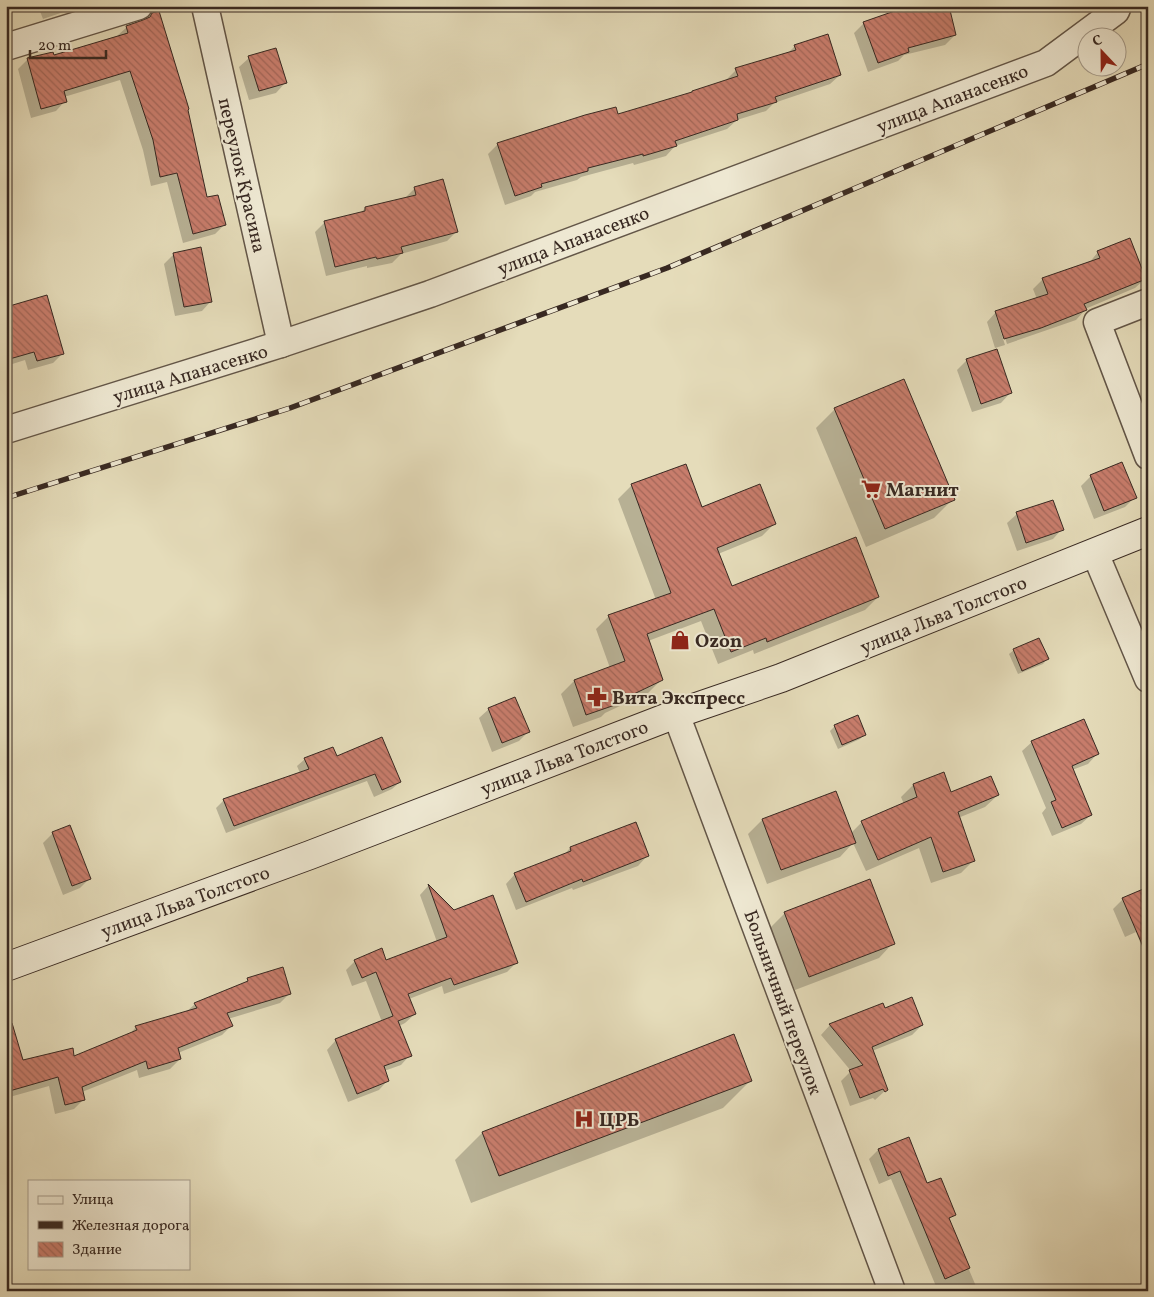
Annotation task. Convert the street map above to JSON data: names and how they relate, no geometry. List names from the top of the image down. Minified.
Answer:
{"streets":{"main road":["улица Льва Толстого"],"street":["улица Апанасенко","переулок Красина","Больничный переулок"]},"crossings":[["улица Апанасенко","переулок Красина"],["улица Льва Толстого","Больничный переулок"]],"places":{"supermarket":["Магнит"],"shop":["Ozon"],"pharmacy":["Вита Экспресс"],"hospital":["ЦРБ"]},"legend":["Улица","Железная дорога","Здание"],"scale_bar":"20 m","north":"top"}
